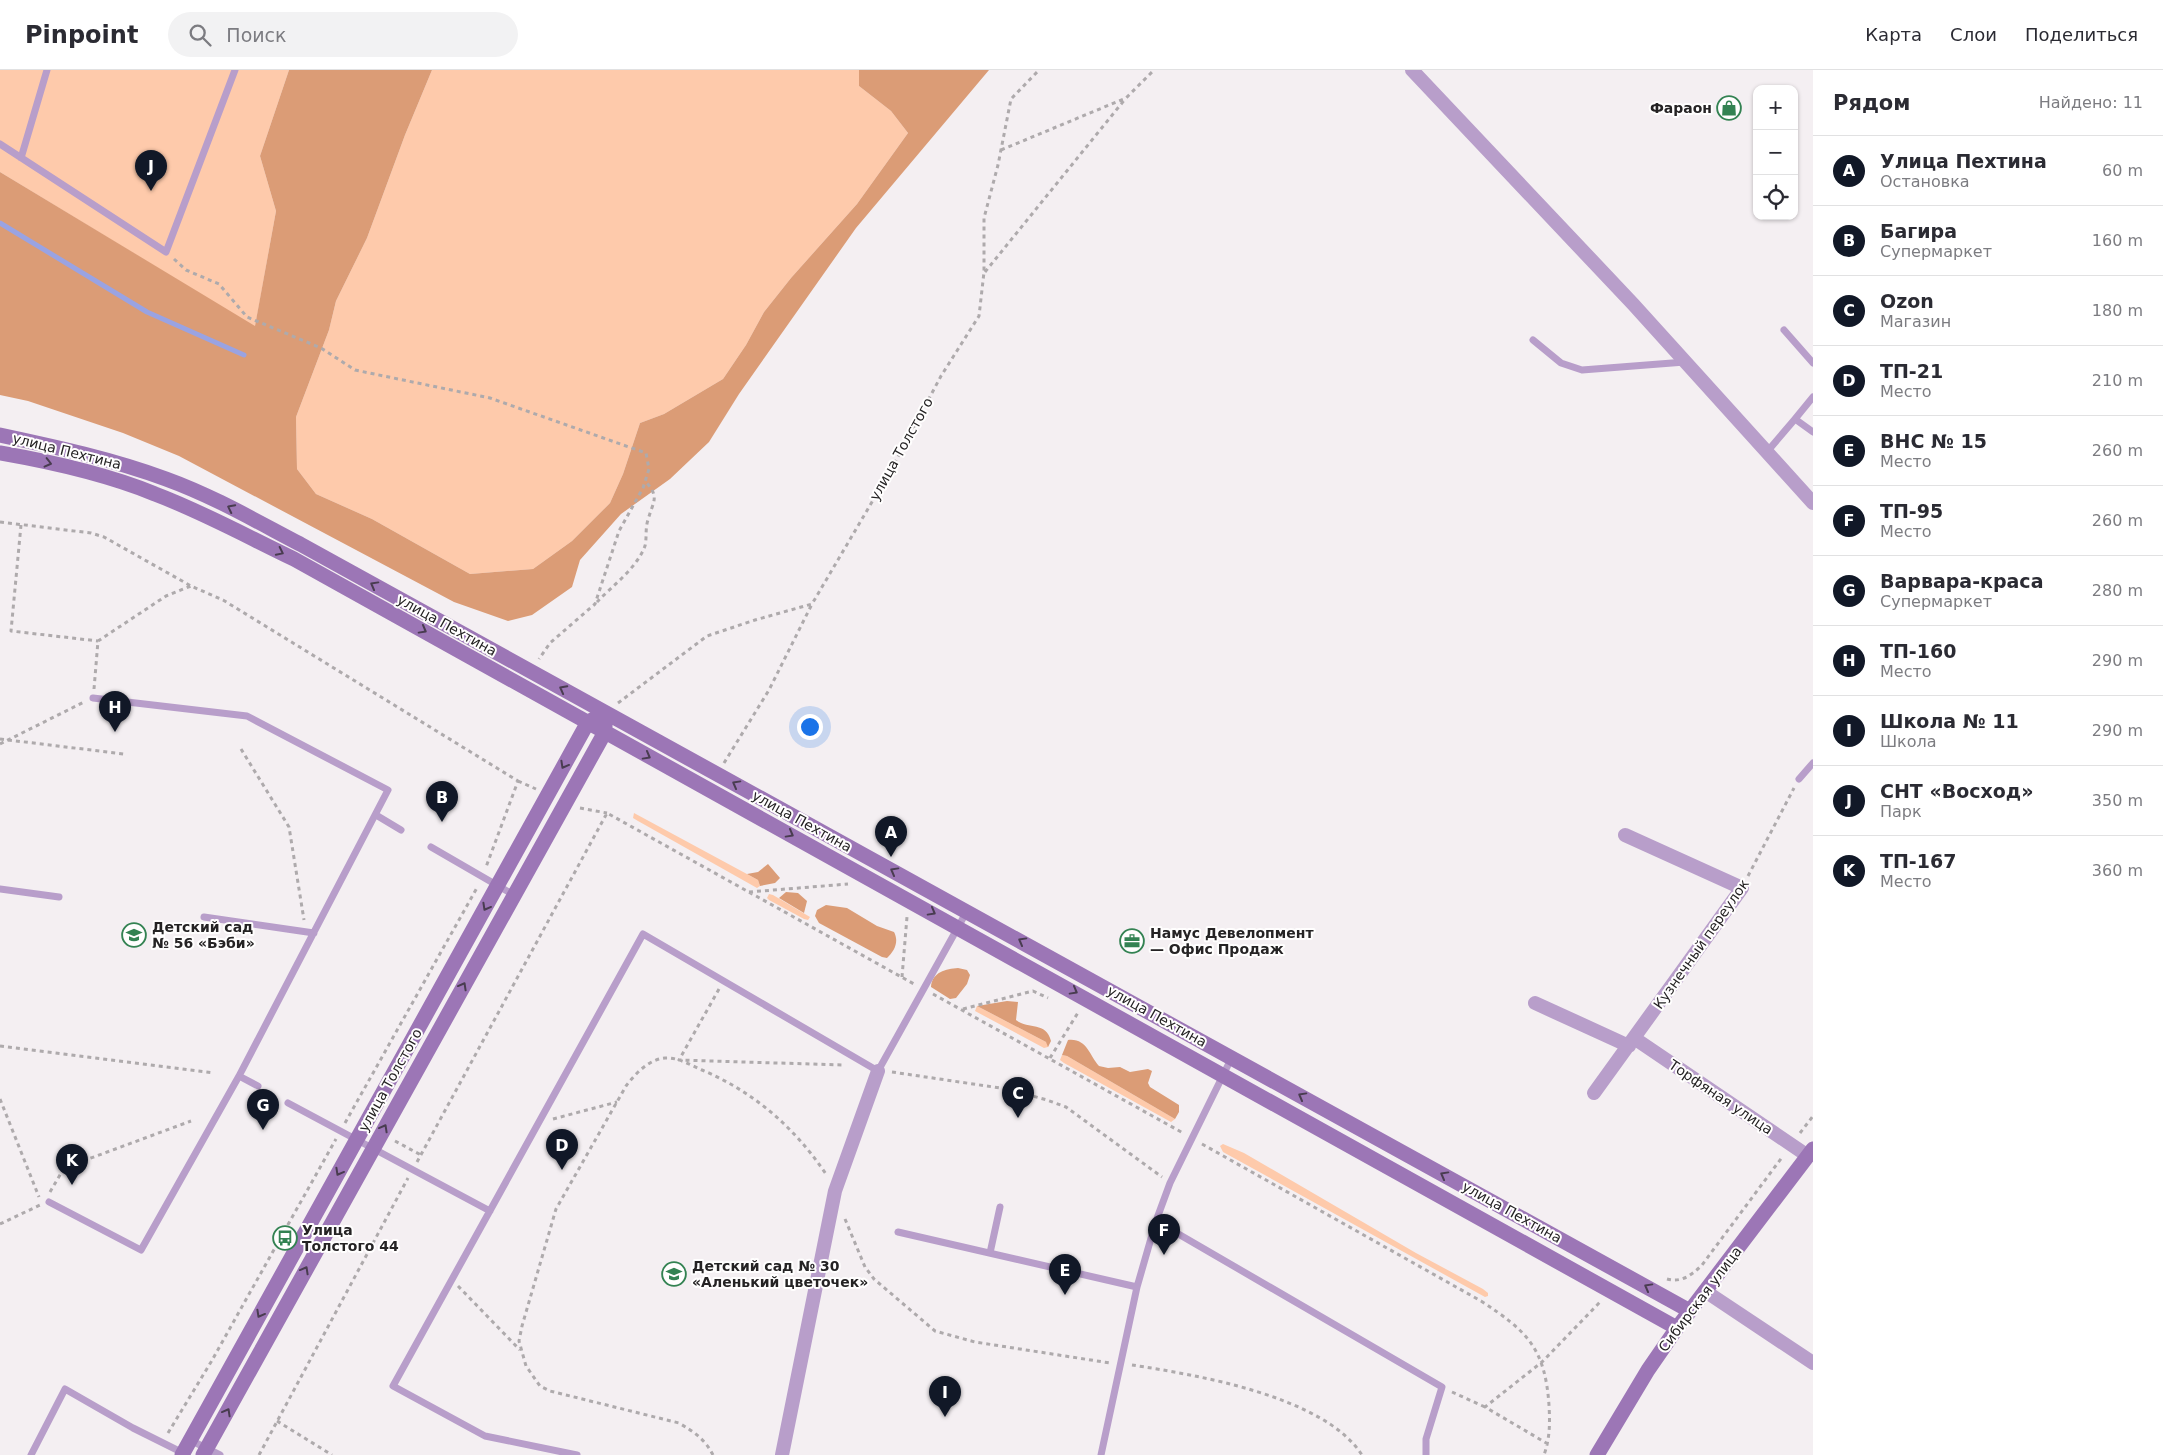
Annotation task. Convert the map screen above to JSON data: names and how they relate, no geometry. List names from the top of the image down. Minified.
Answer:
{"streets":{"street":["улица Толстого","улица Пехтина","Кузнечный переулок","Торфяная улица","Сибирская улица"]},"crossings":[["улица Толстого","улица Пехтина"],["улица Пехтина","Сибирская улица"],["Кузнечный переулок","Торфяная улица"],["Торфяная улица","Сибирская улица"]],"places":{"shop":["Фараон"],"school or university":["Детский сад № 56 «Бэби»","Детский сад № 30 «Аленький цветочек»"],"office":["Намус Девелопмент — Офис Продаж"],"bus stop":["Улица Толстого 44"]},"page":{"header":"Pinpoint","search":"Поиск","nav":["Карта","Слои","Поделиться"],"heading":["Рядом","Найдено: 11"],"map_buttons":["+","−"],"list":[{"mark":"A","name":"Улица Пехтина","note":"Остановка","value":"60 m"},{"mark":"B","name":"Багира","note":"Супермаркет","value":"160 m"},{"mark":"C","name":"Ozon","note":"Магазин","value":"180 m"},{"mark":"D","name":"ТП-21","note":"Место","value":"210 m"},{"mark":"E","name":"ВНС № 15","note":"Место","value":"260 m"},{"mark":"F","name":"ТП-95","note":"Место","value":"260 m"},{"mark":"G","name":"Варвара-краса","note":"Супермаркет","value":"280 m"},{"mark":"H","name":"ТП-160","note":"Место","value":"290 m"},{"mark":"I","name":"Школа № 11","note":"Школа","value":"290 m"},{"mark":"J","name":"СНТ «Восход»","note":"Парк","value":"350 m"},{"mark":"K","name":"ТП-167","note":"Место","value":"360 m"}],"pins":["J","H","B","A","C","G","D","K","F","E","I"]}}
